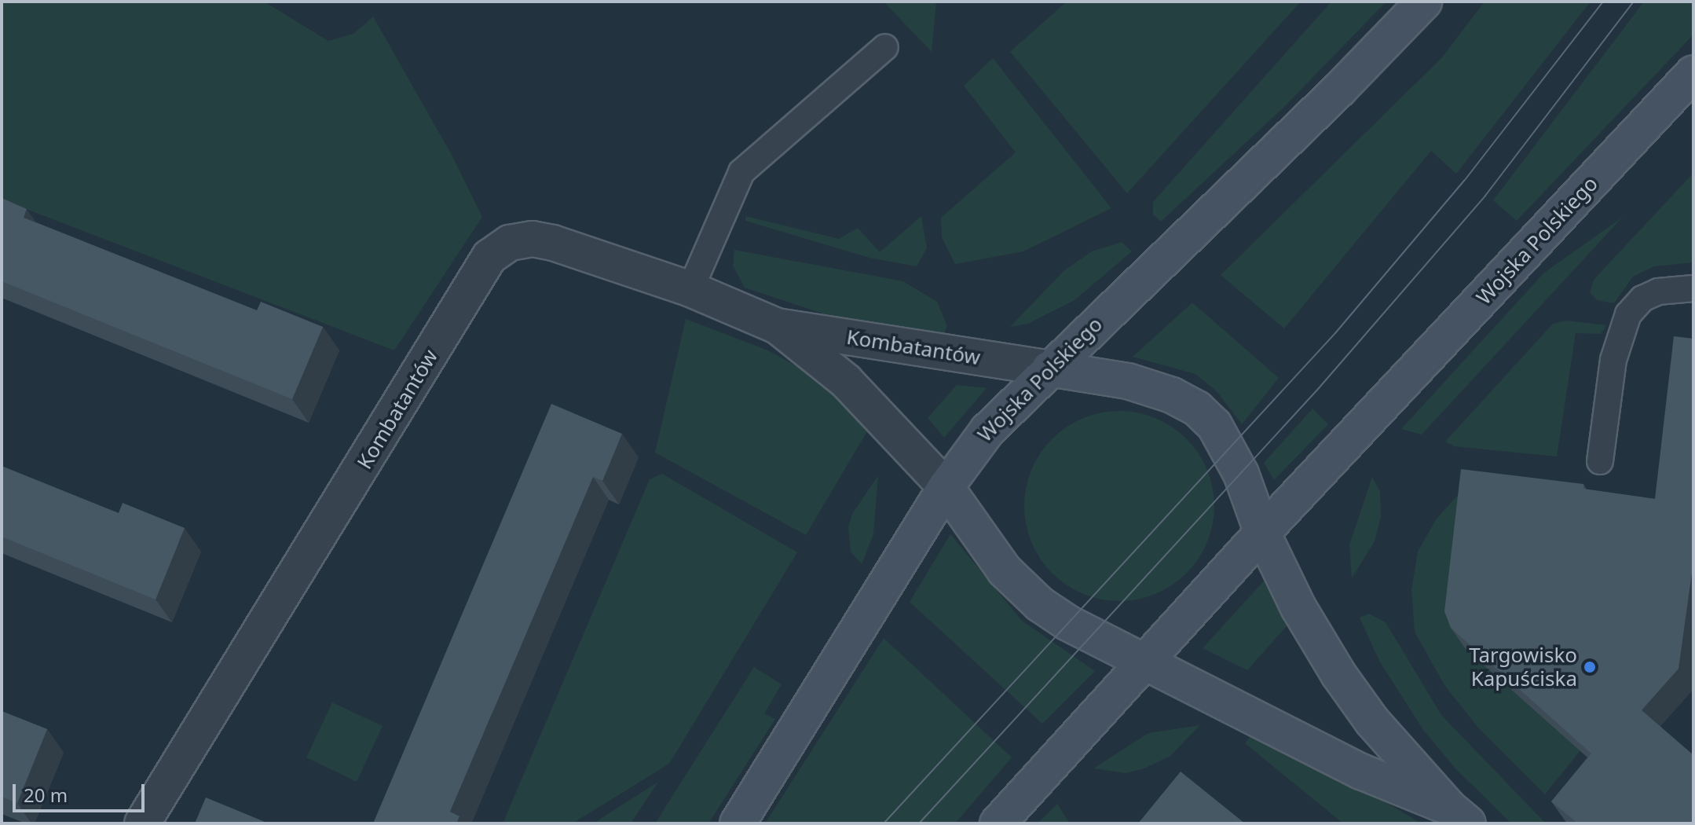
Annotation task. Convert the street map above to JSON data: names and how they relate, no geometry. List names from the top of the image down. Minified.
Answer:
{"streets":{"street":["Wojska Polskiego","Kombatantów"]},"crossings":[["Wojska Polskiego","Kombatantów"]],"places":["Targowisko Kapuściska"],"scale_bar":"20 m"}
